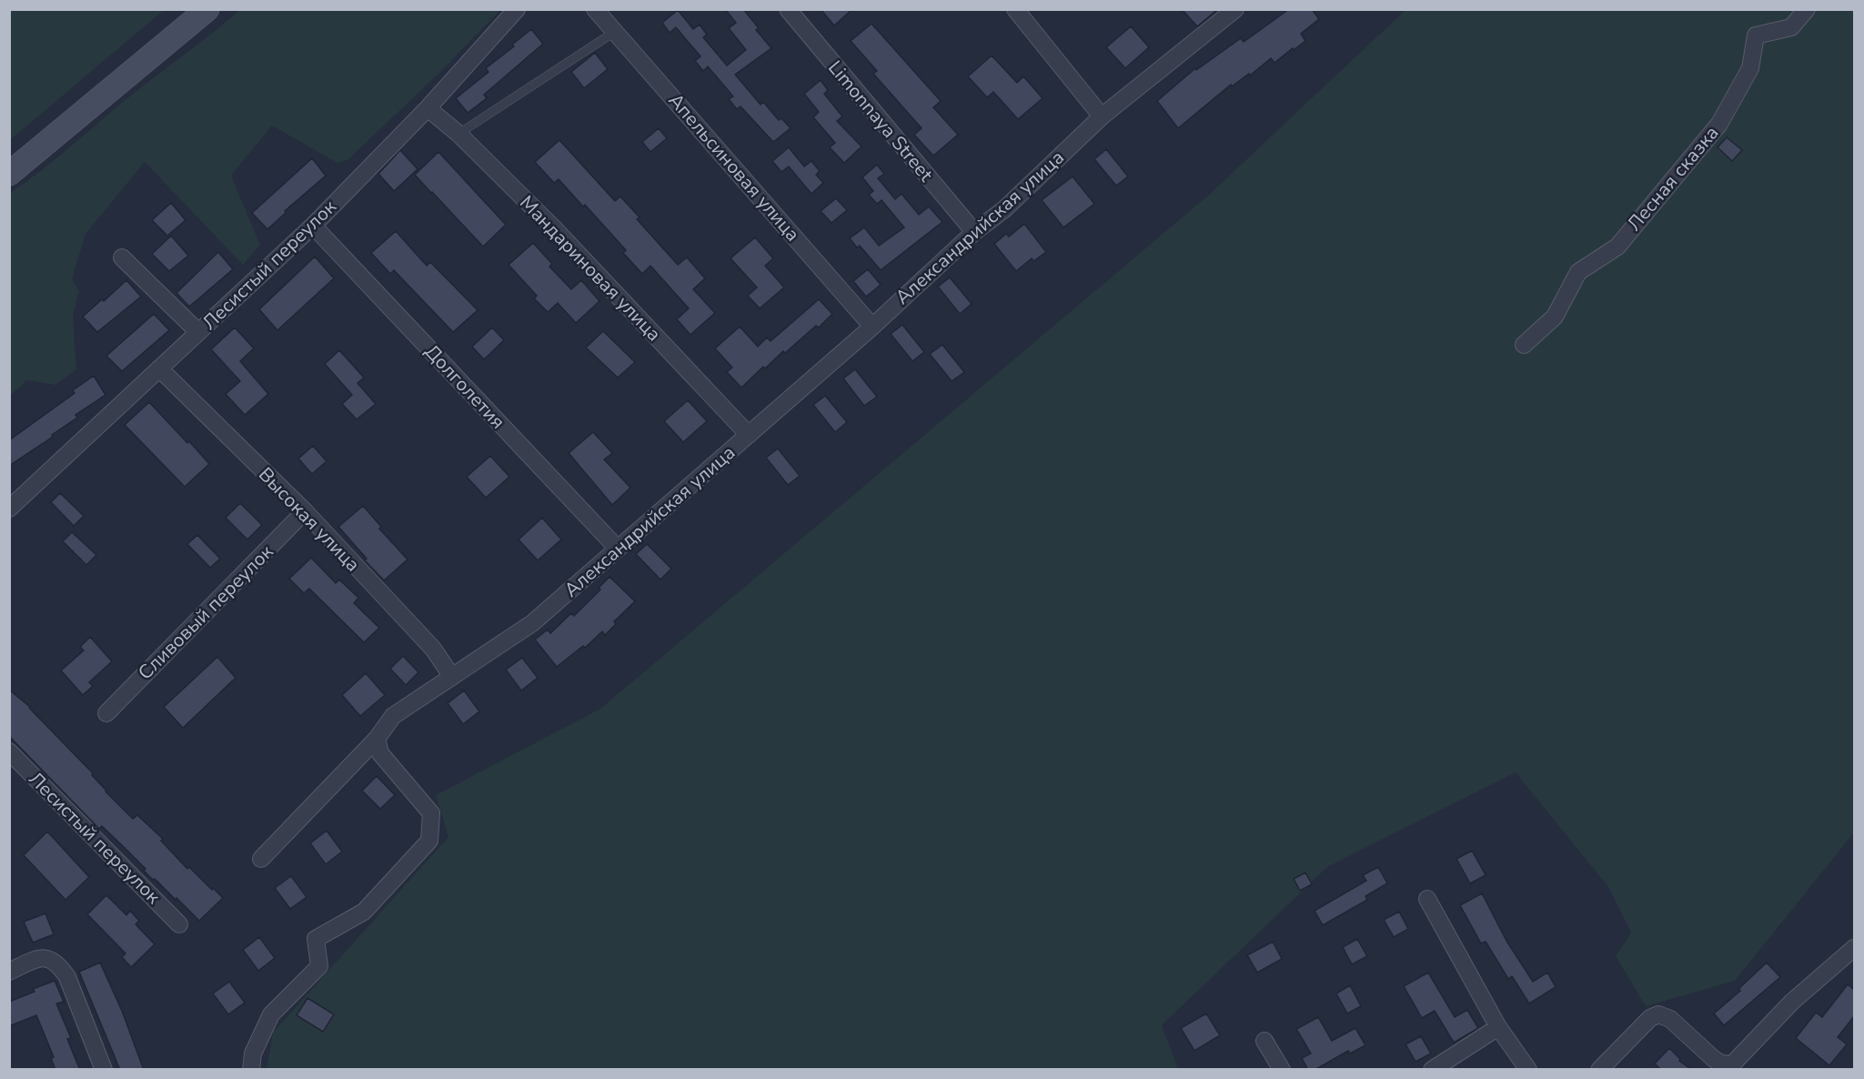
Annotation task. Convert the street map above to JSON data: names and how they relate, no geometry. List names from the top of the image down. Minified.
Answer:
{"streets":{"street":["Limonnaya Street","Апельсиновая улица","Лесная сказка","Александрийская улица","Лесистый переулок","Мандариновая улица","Долголетия","Высокая улица","Сливовый переулок"]},"crossings":[["Limonnaya Street","Александрийская улица"],["Апельсиновая улица","Александрийская улица"],["Александрийская улица","Мандариновая улица"],["Александрийская улица","Долголетия"],["Александрийская улица","Высокая улица"],["Лесистый переулок","Мандариновая улица"],["Лесистый переулок","Долголетия"],["Лесистый переулок","Высокая улица"],["Высокая улица","Сливовый переулок"]]}
